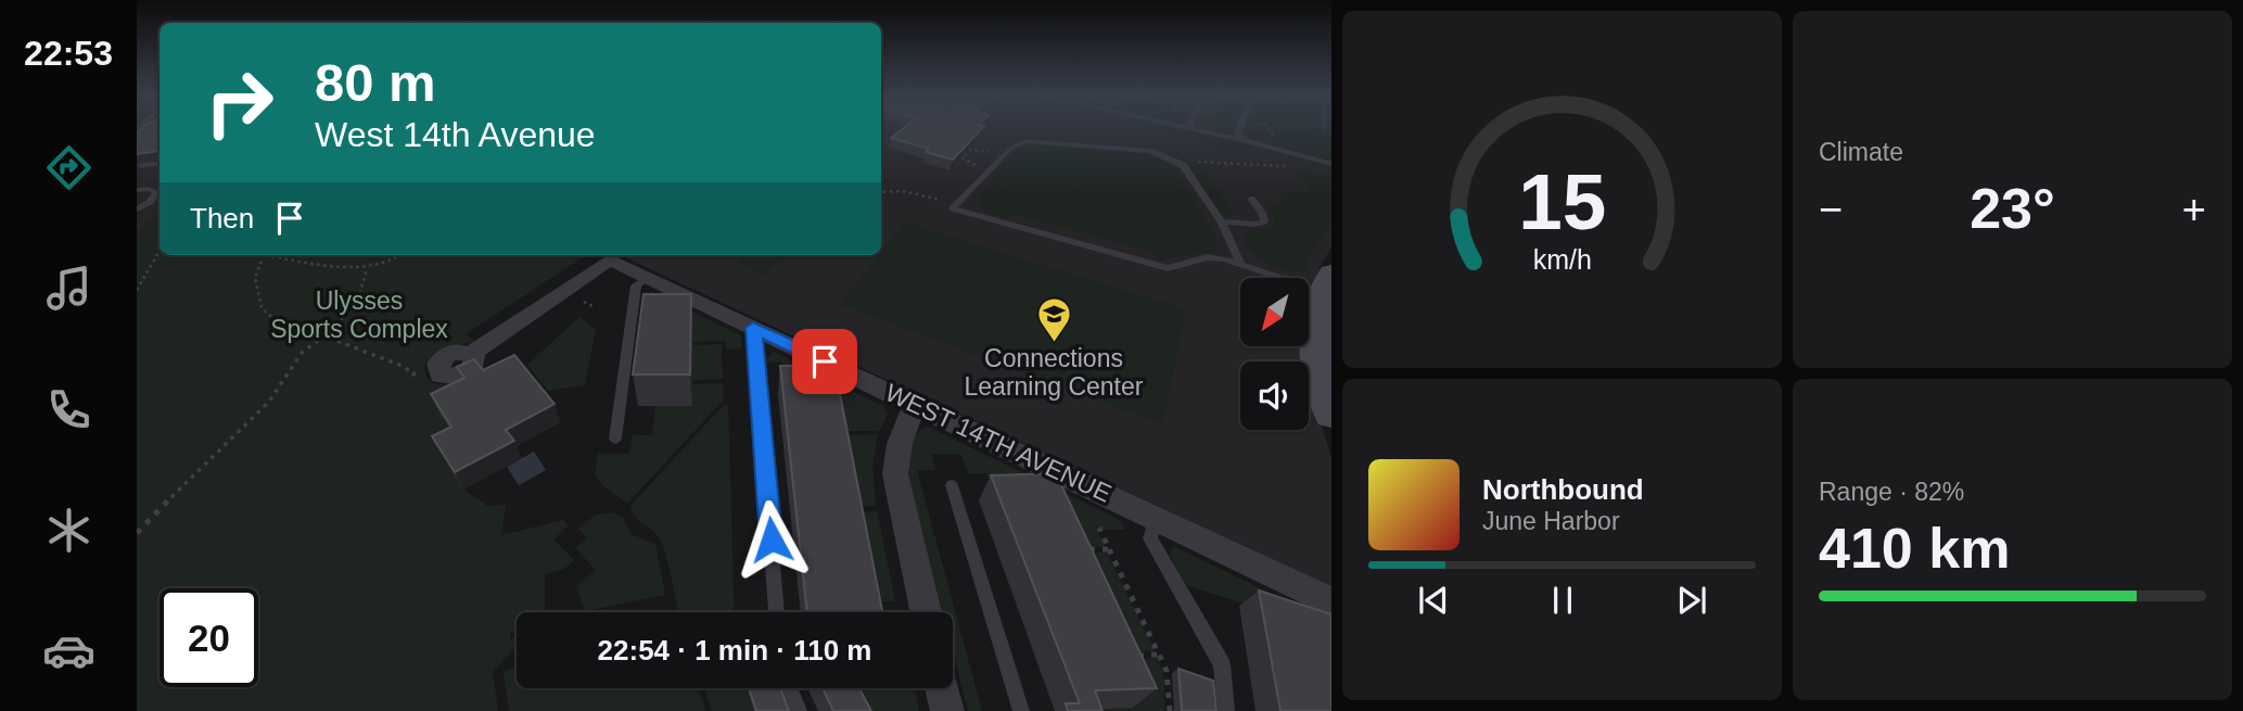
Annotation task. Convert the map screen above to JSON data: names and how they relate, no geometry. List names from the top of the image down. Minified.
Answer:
{"streets":{"street":["WEST 14TH AVENUE"]},"parks":["Ulysses Sports Complex"],"places":{"school or university":["Connections Learning Center"]},"north":"bottom left","page":{"tabs":"22:53","tile":["Climate",["Range · 82%","410 km"]],"turn":["80 m","West 14th Avenue"],"heat":["−","23°","+"],"then":"Then","song":["Northbound","June Harbor"],"limit":"20","trip":"22:54 · 1 min · 110 m","gauge":["15","km/h"]}}
